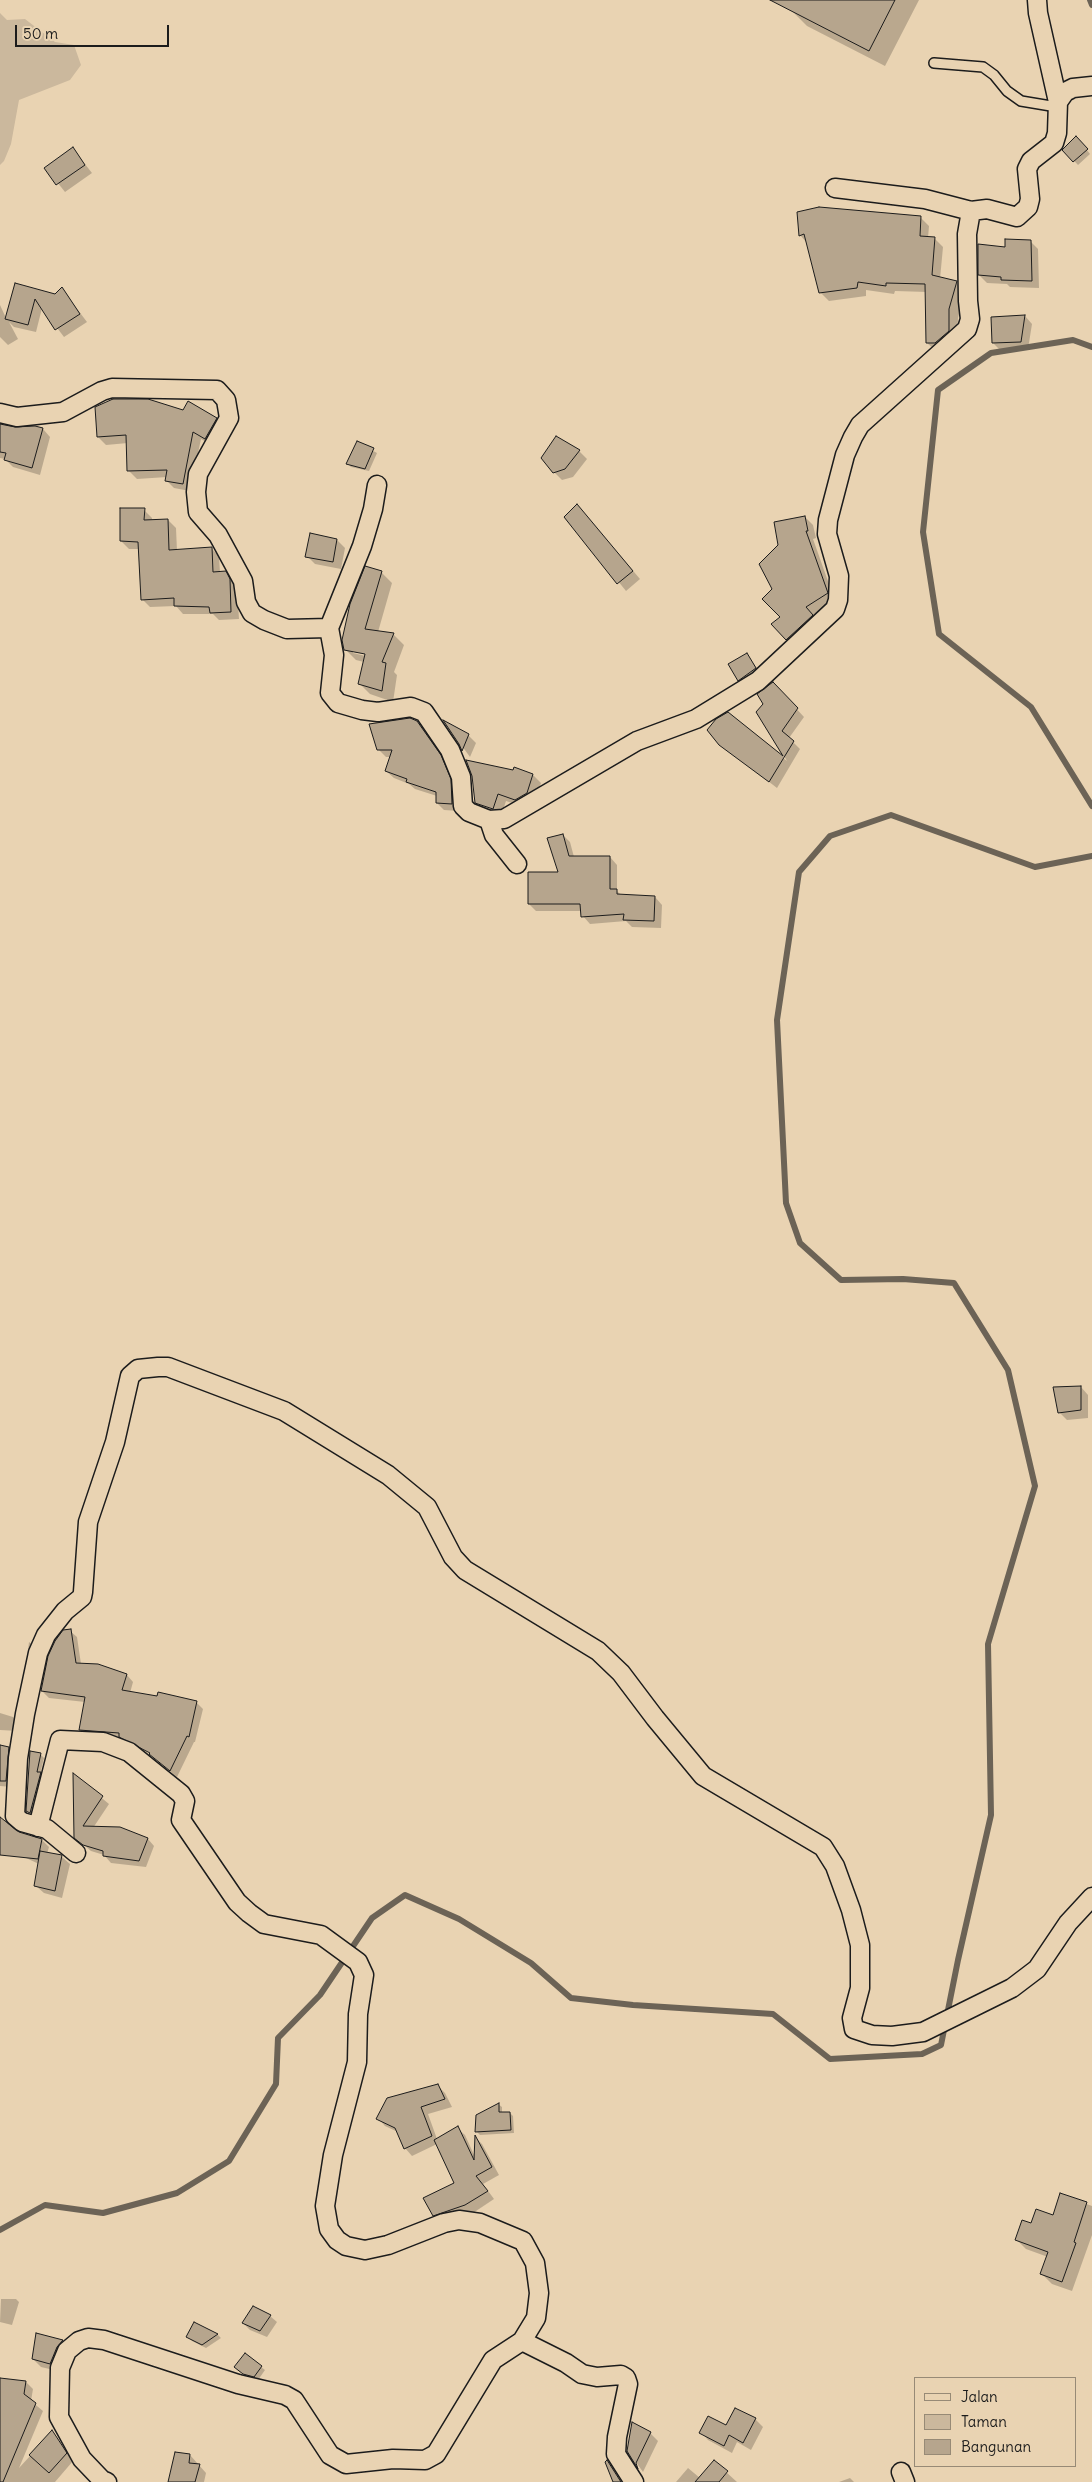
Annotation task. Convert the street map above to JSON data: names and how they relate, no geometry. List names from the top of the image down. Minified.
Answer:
{"legend":["Jalan","Taman","Bangunan"],"scale_bar":"50 m"}
